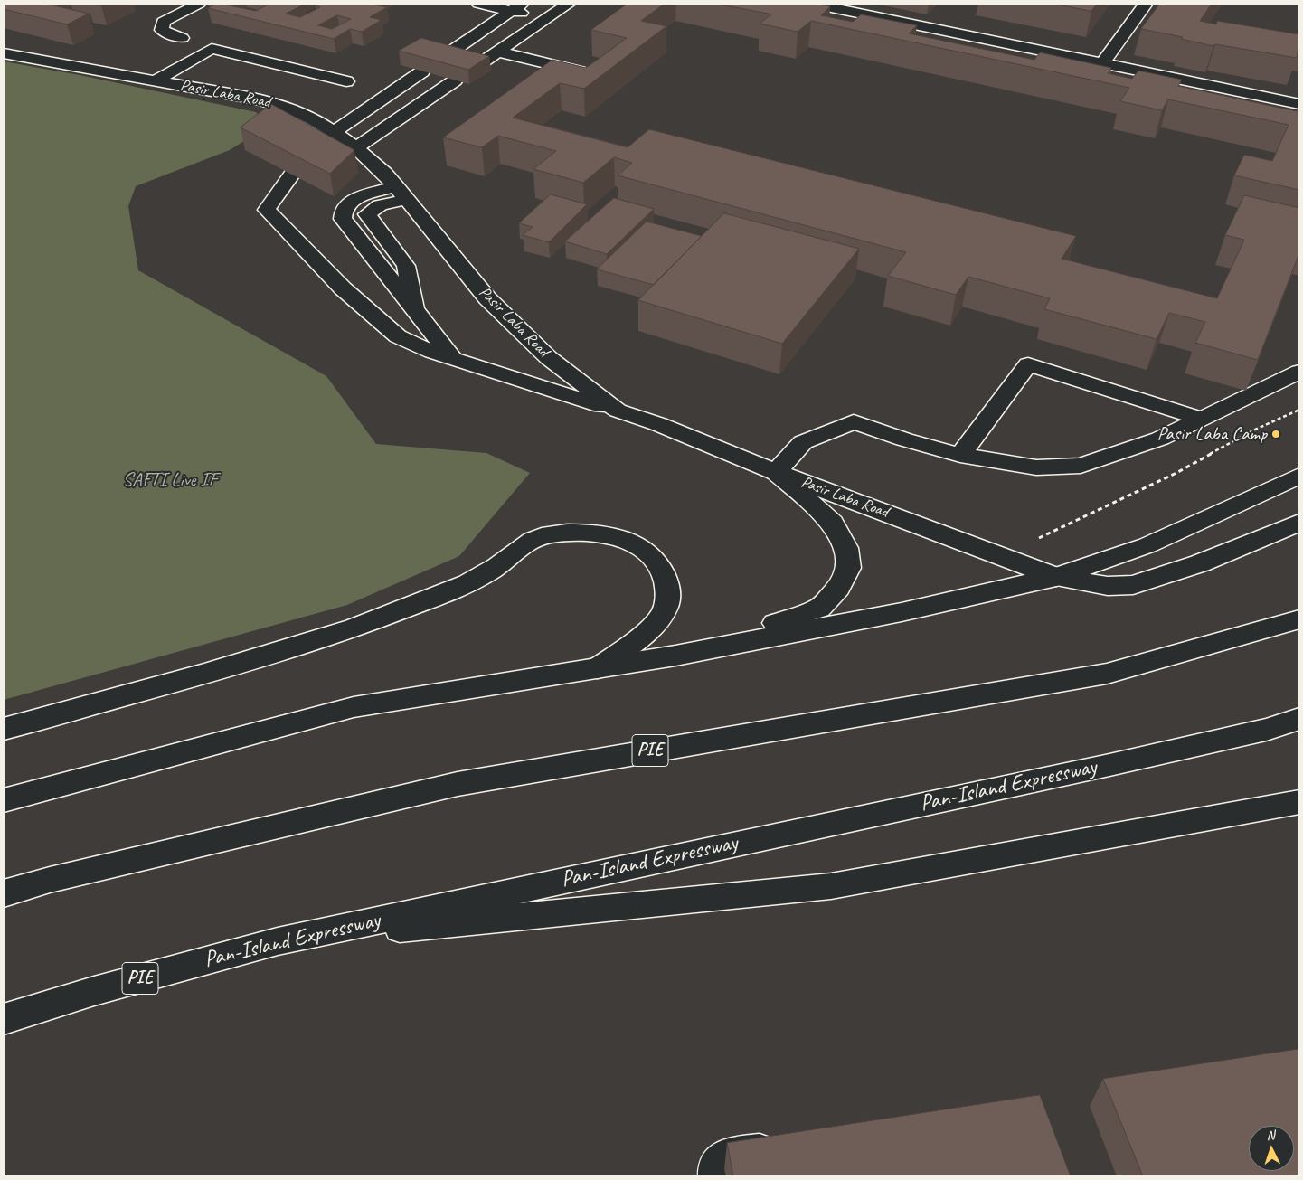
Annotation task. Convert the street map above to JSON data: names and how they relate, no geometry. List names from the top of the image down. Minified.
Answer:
{"streets":{"main road":["Pasir Laba Road","PIE","Pan-Island Expressway"]},"parks":["SAFTI Live IF"],"places":["Pasir Laba Camp"],"north":"top"}
